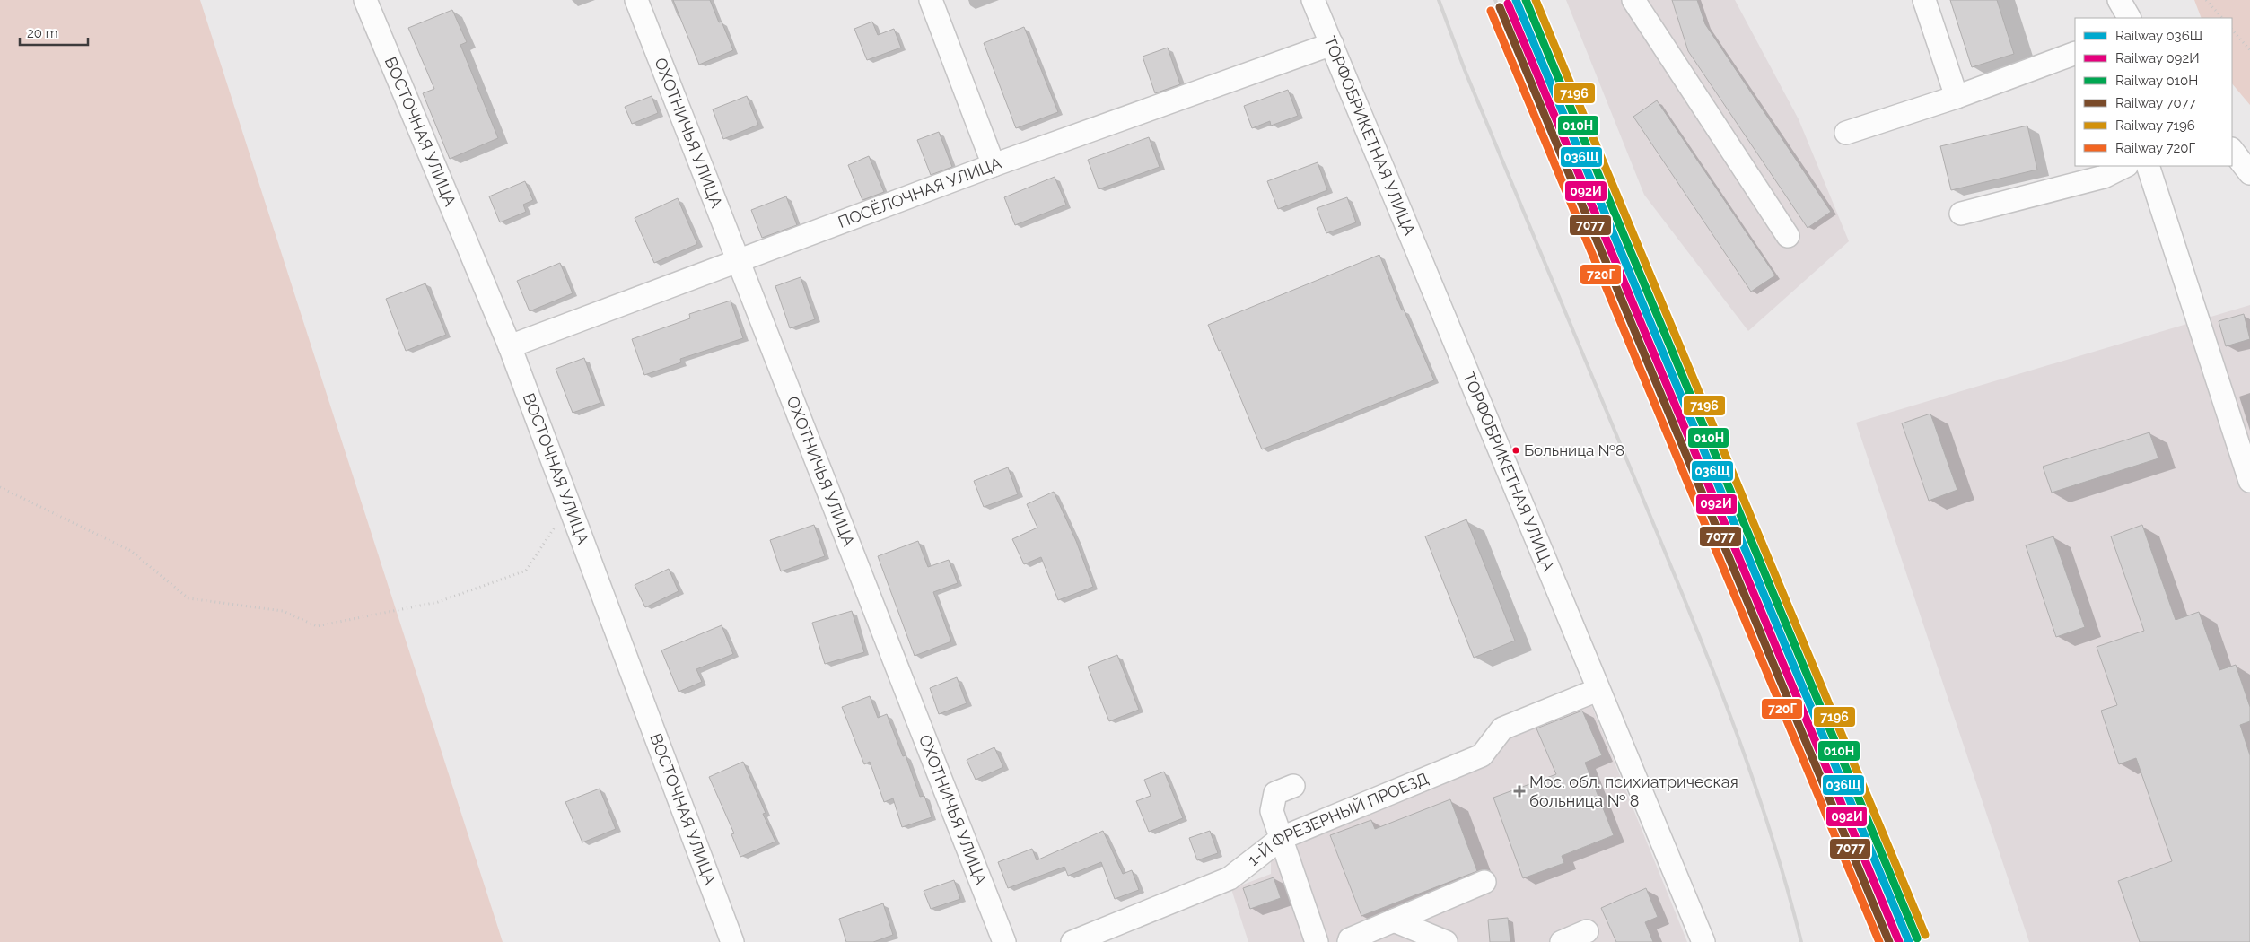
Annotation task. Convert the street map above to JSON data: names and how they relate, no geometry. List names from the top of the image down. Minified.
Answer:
{"streets":{"street":["ВОСТОЧНАЯ УЛИЦА","ОХОТНИЧЬЯ УЛИЦА","ТОРФОБРИКЕТНАЯ УЛИЦА","ПОСЁЛОЧНАЯ УЛИЦА","1-Й ФРЕЗЕРНЫЙ ПРОЕЗД"]},"crossings":[["ВОСТОЧНАЯ УЛИЦА","ПОСЁЛОЧНАЯ УЛИЦА"],["ОХОТНИЧЬЯ УЛИЦА","ПОСЁЛОЧНАЯ УЛИЦА"],["ТОРФОБРИКЕТНАЯ УЛИЦА","ПОСЁЛОЧНАЯ УЛИЦА"],["ТОРФОБРИКЕТНАЯ УЛИЦА","1-Й ФРЕЗЕРНЫЙ ПРОЕЗД"]],"places":{"other":["Больница №8"],"health":["Мос. обл. психиатрическая больница № 8"]},"lines":["rail line 036Щ","rail line 010Н","rail line 7196","rail line 092И","rail line 7077","rail line 720Г"],"legend":["Railway 036Щ","Railway 092И","Railway 010Н","Railway 7077","Railway 7196","Railway 720Г"],"scale_bar":"20 m"}
